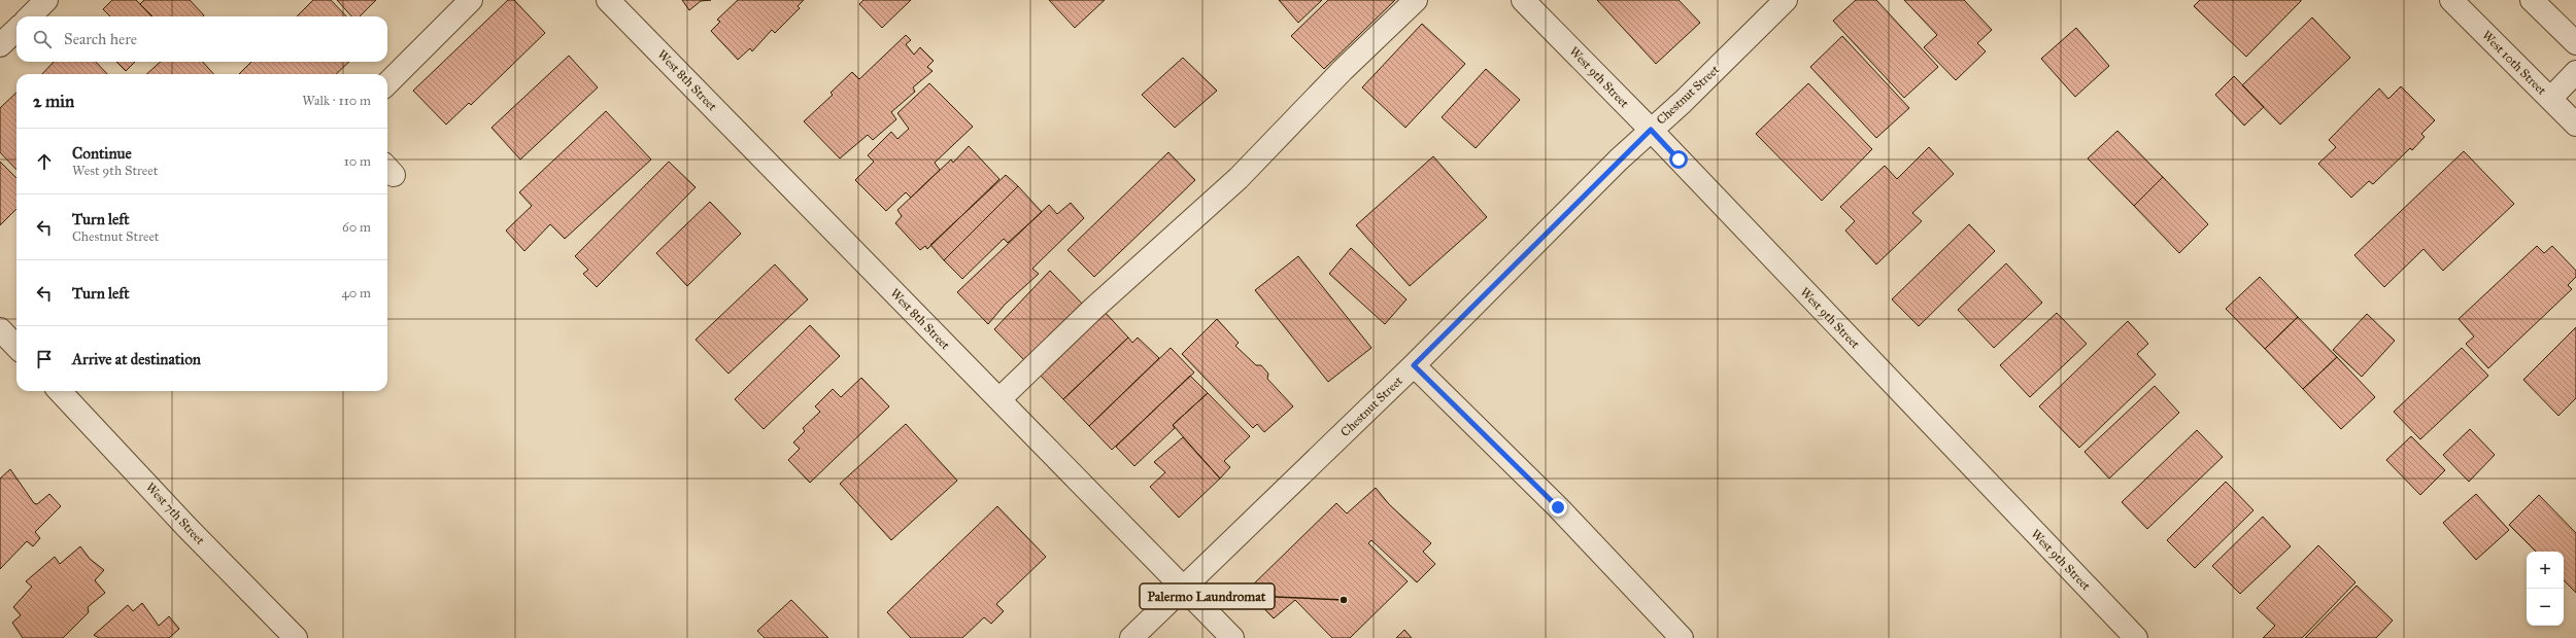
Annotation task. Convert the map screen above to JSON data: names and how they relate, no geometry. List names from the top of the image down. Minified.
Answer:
{"streets":{"street":["West 10th Street","West 9th Street","West 8th Street","Chestnut Street","West 7th Street"]},"crossings":[["West 9th Street","Chestnut Street"],["West 8th Street","Chestnut Street"]],"places":["Palermo Laundromat"],"page":{"search":"Search here","heading":["2 min","Walk · 110 m"],"list":[["Continue","West 9th Street","10 m"],["Turn left","Chestnut Street","60 m"],["Turn left","40 m"],"Arrive at destination"],"map_buttons":["+","−"]}}
